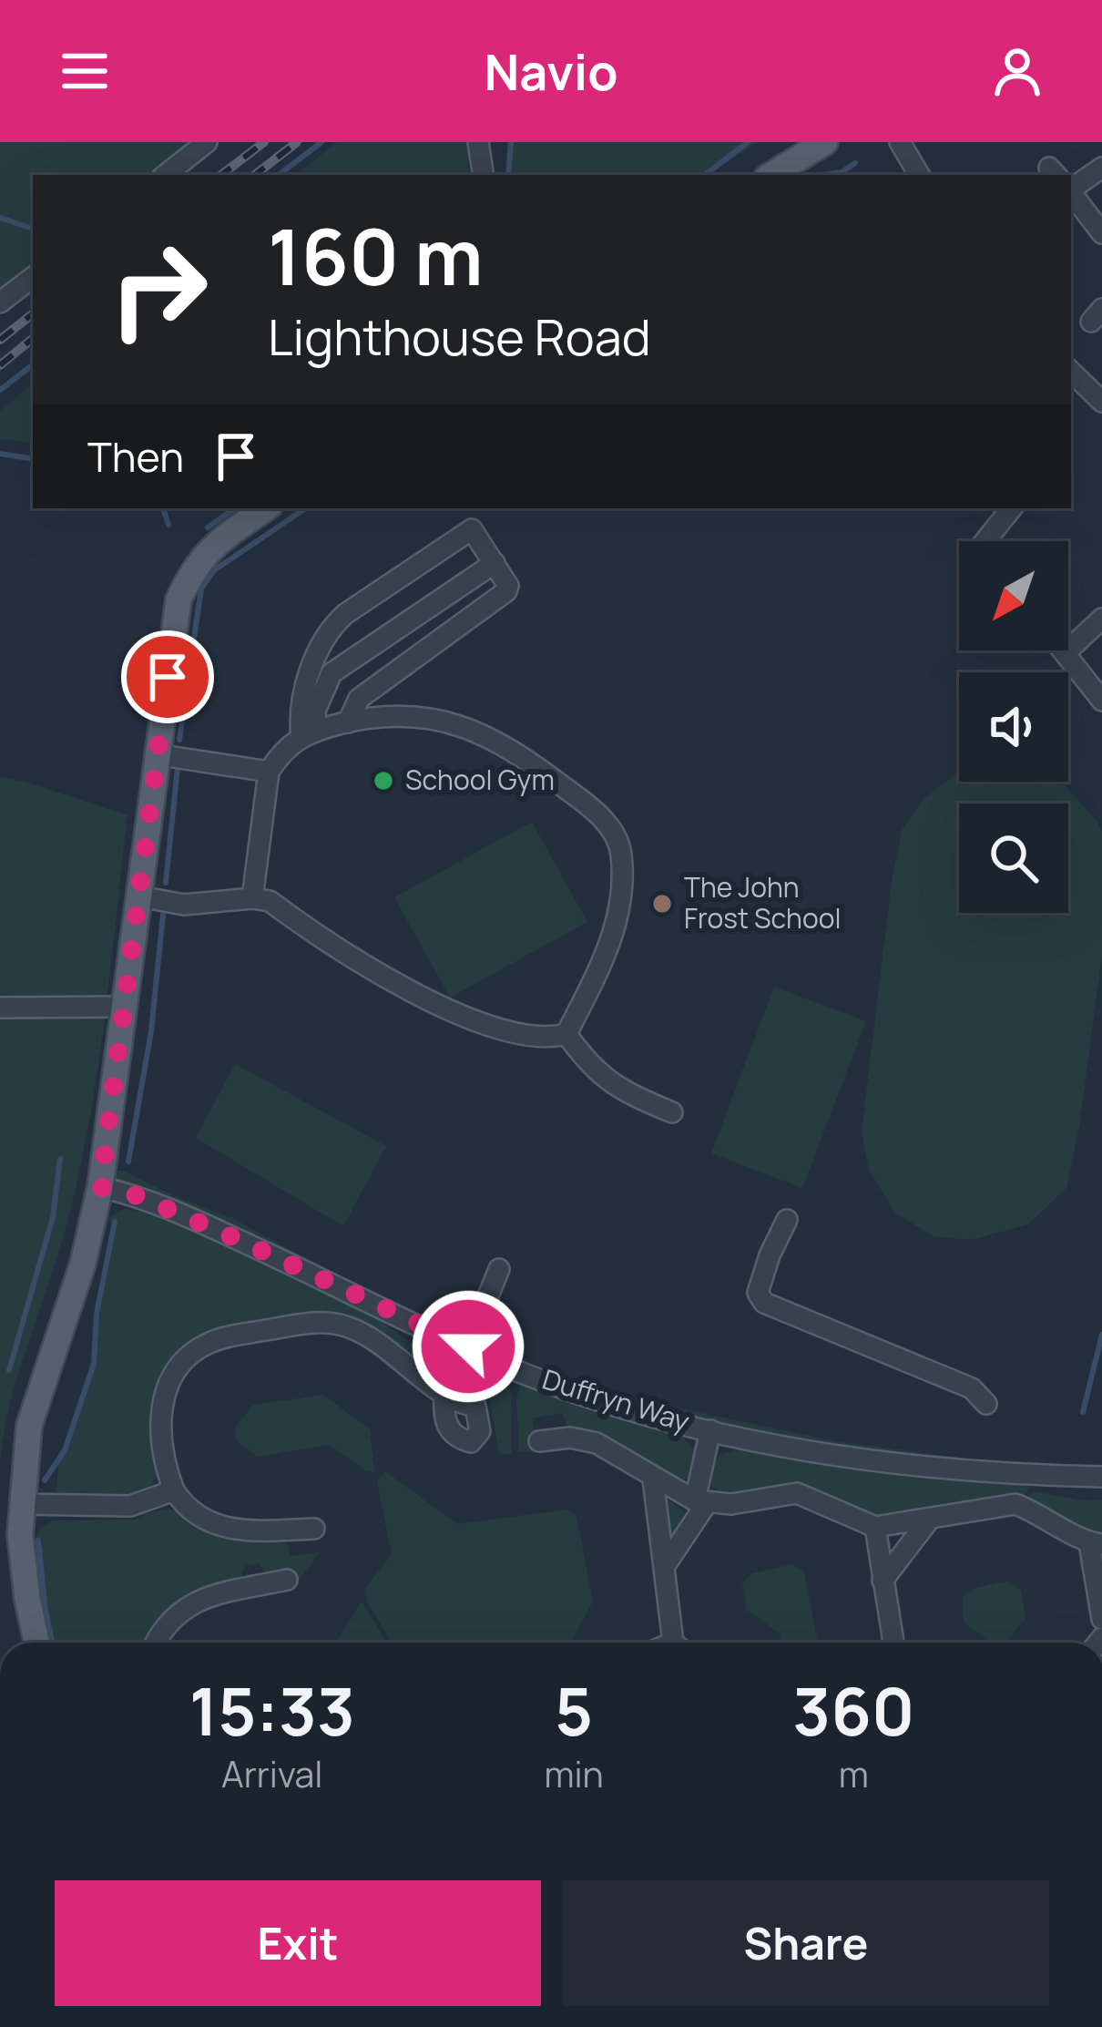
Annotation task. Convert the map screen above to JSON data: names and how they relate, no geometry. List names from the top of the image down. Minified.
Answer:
{"streets":{"street":["Duffryn Way"]},"places":["School Gym","The John Frost School"],"north":"bottom left","page":{"header":"Navio","turn":["160 m","Lighthouse Road"],"then":"Then","eta":["15:33","Arrival","5","min","360","m"],"buttons":["Exit","Share"]}}
